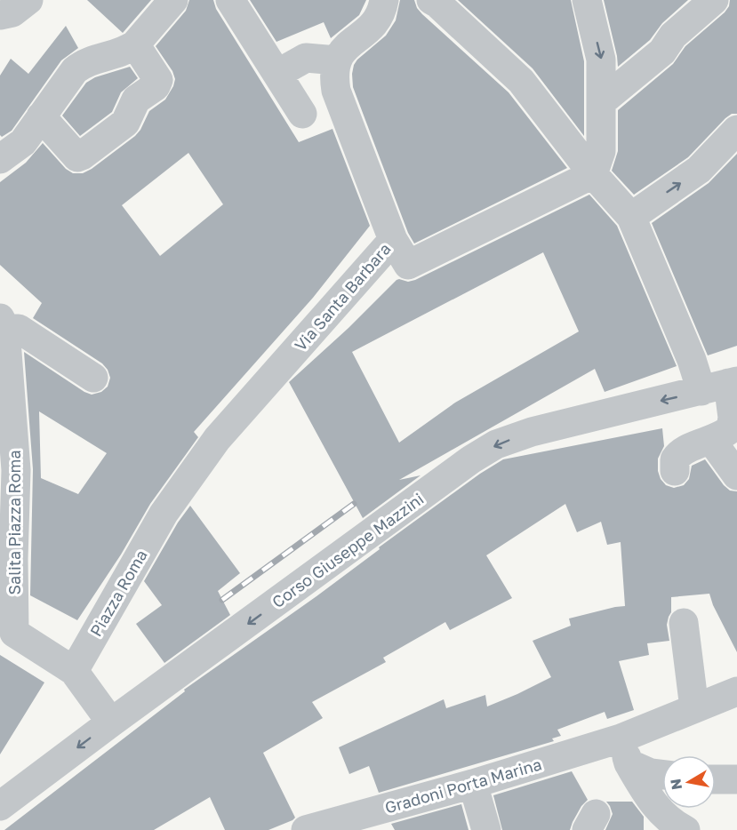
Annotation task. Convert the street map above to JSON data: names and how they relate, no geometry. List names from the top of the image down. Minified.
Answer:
{"streets":{"street":["Via Santa Barbara","Salita Piazza Roma","Corso Giuseppe Mazzini","Piazza Roma","Gradoni Porta Marina"]},"crossings":[["Via Santa Barbara","Piazza Roma"]],"one_way":["Corso Giuseppe Mazzini"],"north":"left"}
